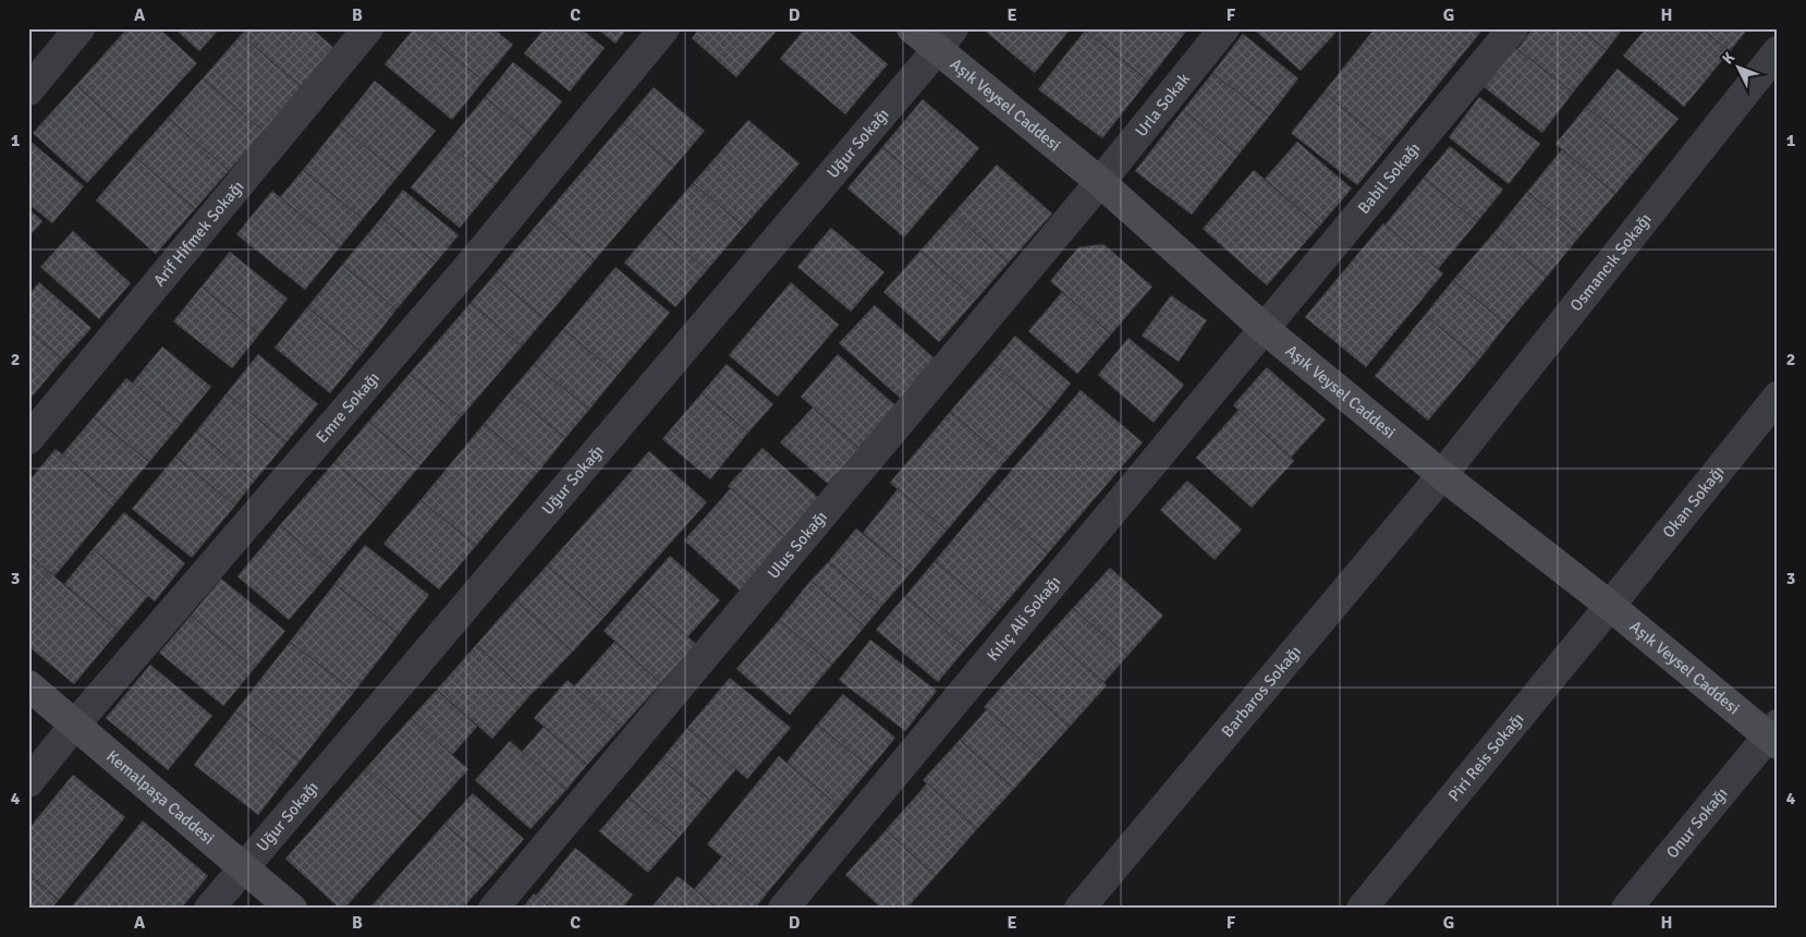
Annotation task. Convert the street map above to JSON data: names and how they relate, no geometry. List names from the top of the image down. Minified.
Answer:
{"streets":{"main road":["Aşık Veysel Caddesi","Kemalpaşa Caddesi"],"street":["Urla Sokak","Uğur Sokağı","Babil Sokağı","Arif Hifmek Sokağı","Osmancık Sokağı","Emre Sokağı","Okan Sokağı","Ulus Sokağı","Kılıç Ali Sokağı","Barbaros Sokağı","Piri Reis Sokağı","Onur Sokağı"]},"crossings":[["Aşık Veysel Caddesi","Urla Sokak"],["Aşık Veysel Caddesi","Uğur Sokağı"],["Aşık Veysel Caddesi","Babil Sokağı"],["Aşık Veysel Caddesi","Osmancık Sokağı"],["Aşık Veysel Caddesi","Okan Sokağı"],["Aşık Veysel Caddesi","Ulus Sokağı"],["Aşık Veysel Caddesi","Kılıç Ali Sokağı"],["Aşık Veysel Caddesi","Barbaros Sokağı"],["Aşık Veysel Caddesi","Piri Reis Sokağı"],["Aşık Veysel Caddesi","Onur Sokağı"],["Urla Sokak","Ulus Sokağı"],["Uğur Sokağı","Kemalpaşa Caddesi"],["Babil Sokağı","Kılıç Ali Sokağı"],["Osmancık Sokağı","Barbaros Sokağı"],["Emre Sokağı","Kemalpaşa Caddesi"],["Okan Sokağı","Piri Reis Sokağı"]],"north":"top left","grid":{"columns":["A","B","C","D","E","F","G","H"],"rows":["1","2","3","4"]}}
